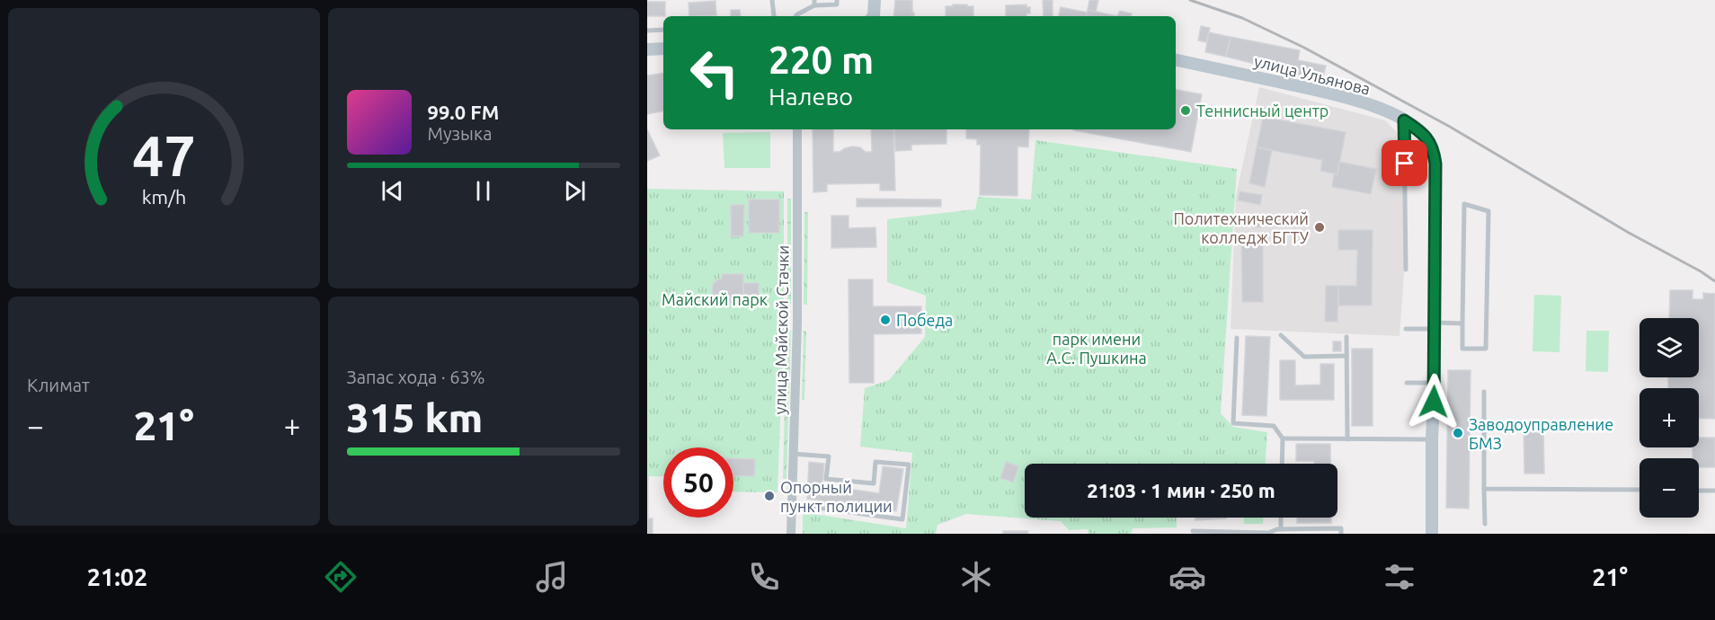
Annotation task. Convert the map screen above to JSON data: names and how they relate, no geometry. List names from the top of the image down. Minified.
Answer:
{"streets":{"main road":["улица Ульянова"],"street":["улица Майской Стачки"]},"parks":["Майский парк","парк имени А.С. Пушкина"],"places":["Теннисный центр","Политехнический колледж БГТУ","Победа","Заводоуправление БМЗ","Опорный пункт полиции"],"page":{"turn":["220 m","Налево"],"song":["99.0 FM","Музыка"],"tile":["Климат",["Запас хода · 63%","315 km"]],"map_buttons":["+","−"],"heat":["−","21°","+"],"limit":"50","trip":"21:03 · 1 мин · 250 m","tabs":["21:02","21°"],"gauge":["47","km/h"]}}
